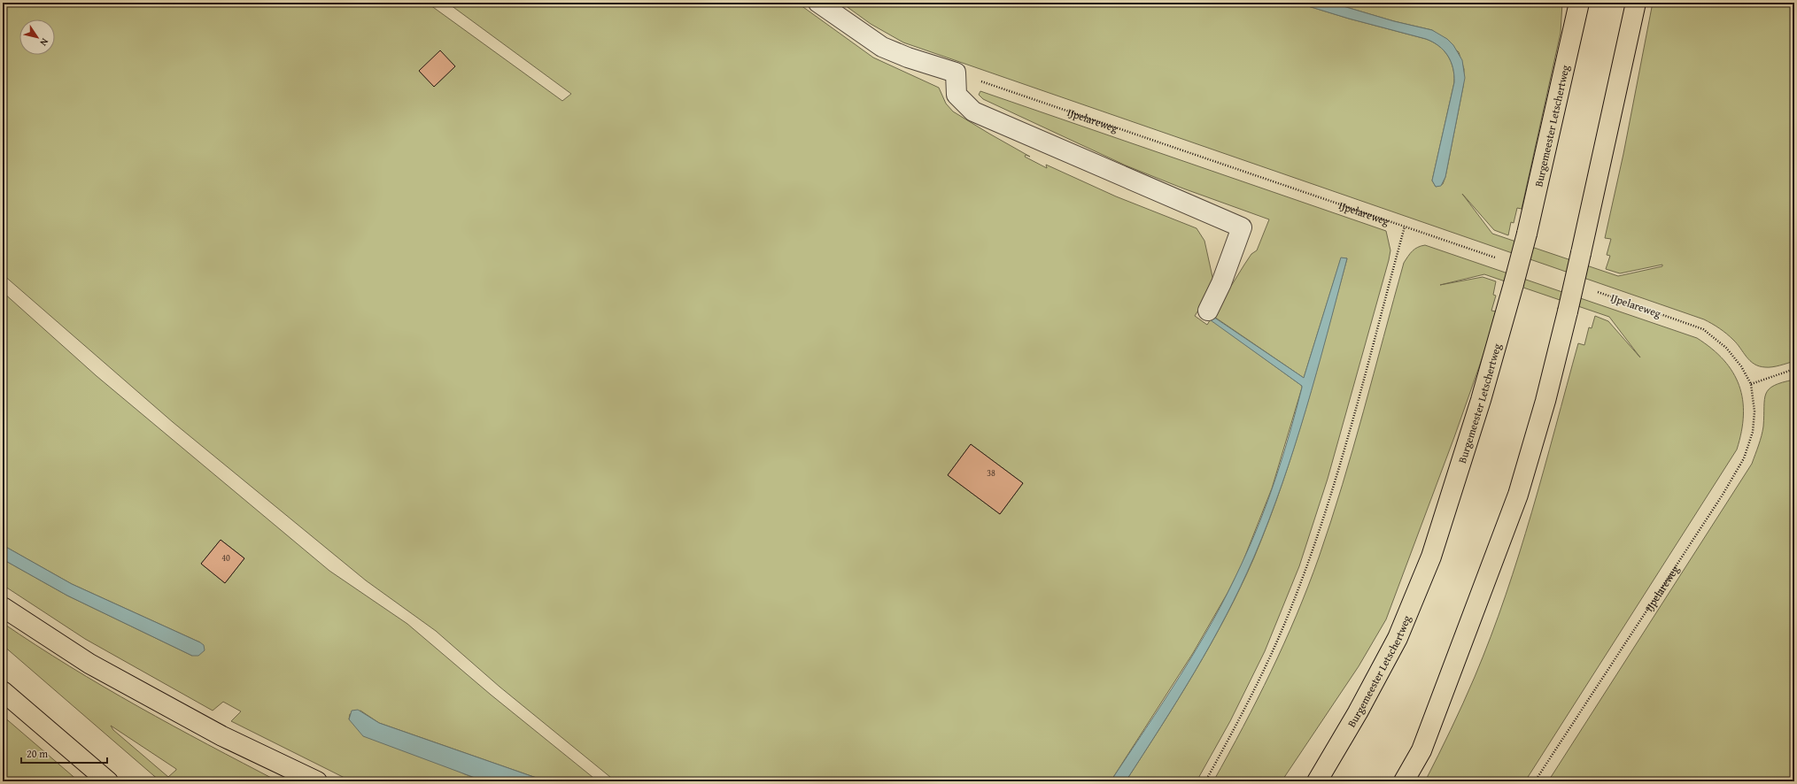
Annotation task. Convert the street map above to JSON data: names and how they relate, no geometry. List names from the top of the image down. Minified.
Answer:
{"streets":{"main road":["Burgemeester Letschertweg"],"path":["IJpelareweg"]},"house_numbers":["38","40"],"scale_bar":"20 m","north":"bottom right"}
